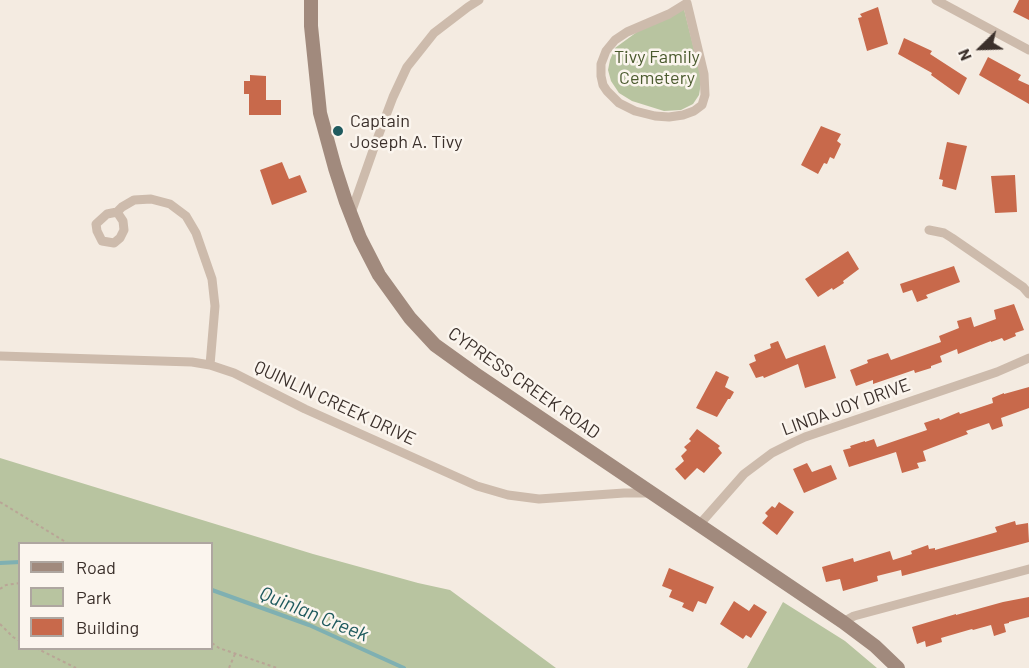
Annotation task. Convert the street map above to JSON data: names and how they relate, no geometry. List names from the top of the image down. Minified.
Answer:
{"streets":{"main road":["CYPRESS CREEK ROAD"],"street":["QUINLIN CREEK DRIVE","LINDA JOY DRIVE"]},"crossings":[["CYPRESS CREEK ROAD","QUINLIN CREEK DRIVE"],["CYPRESS CREEK ROAD","LINDA JOY DRIVE"]],"water":["Quinlan Creek"],"parks":["Tivy Family Cemetery"],"places":["Captain Joseph A. Tivy"],"legend":["Road","Park","Building"],"north":"bottom left"}
